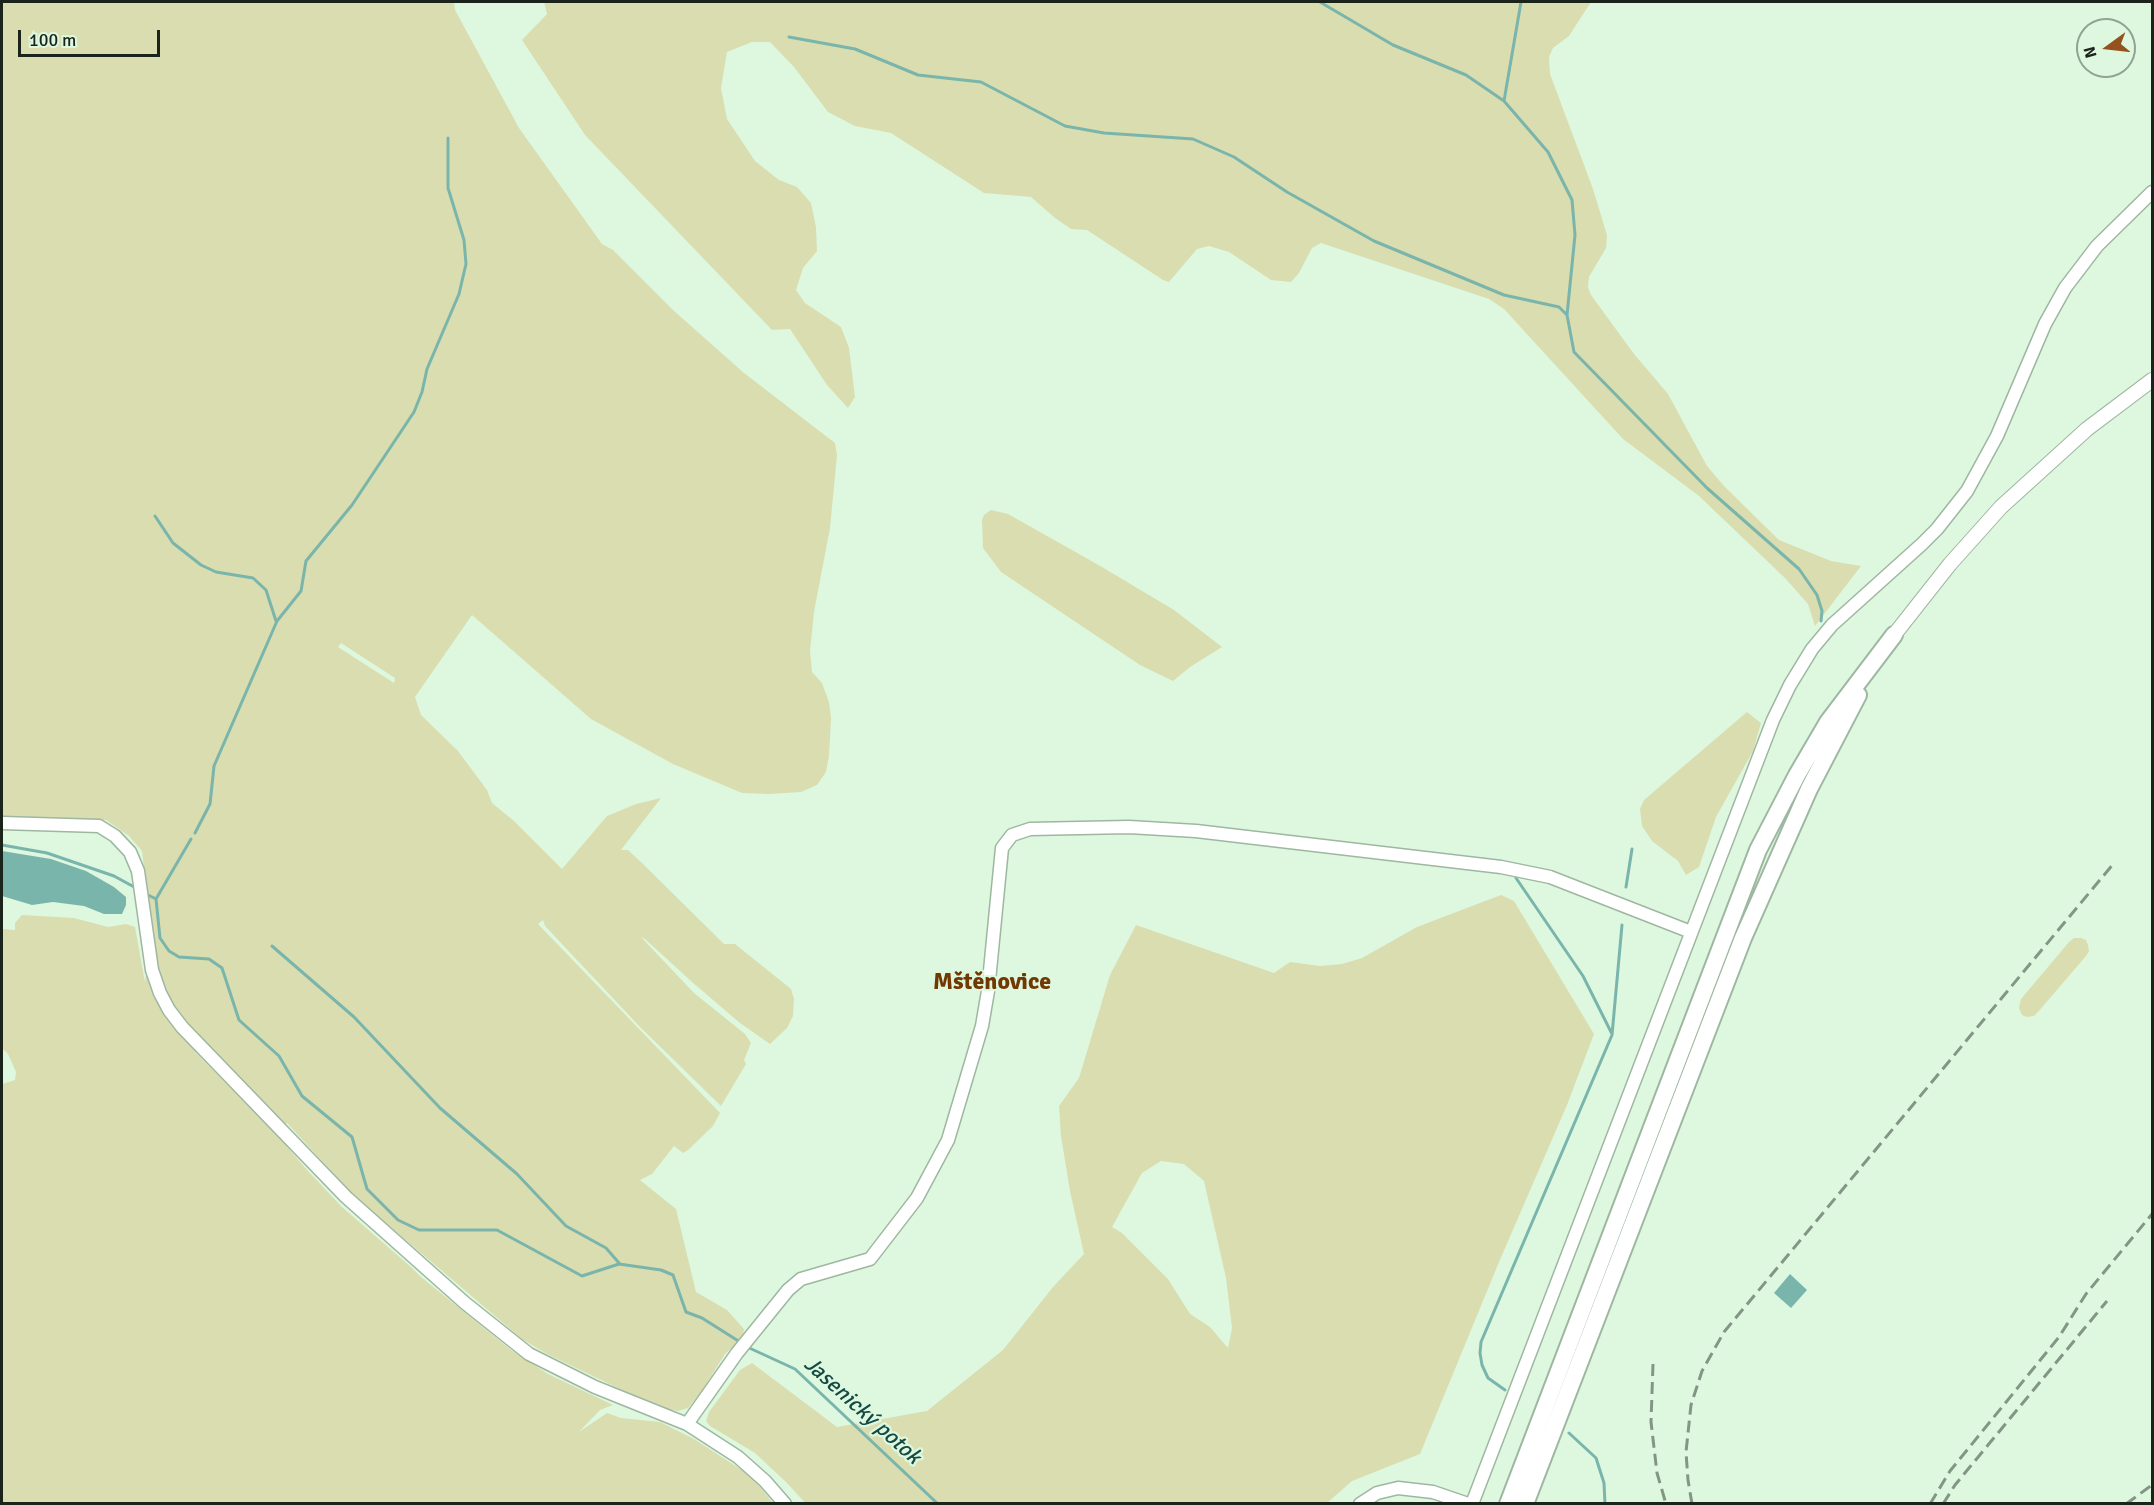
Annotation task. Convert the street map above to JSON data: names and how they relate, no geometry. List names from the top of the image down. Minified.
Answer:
{"districts":["Mštěnovice"],"water":["Jasenický potok"],"scale_bar":"100 m","north":"left"}
